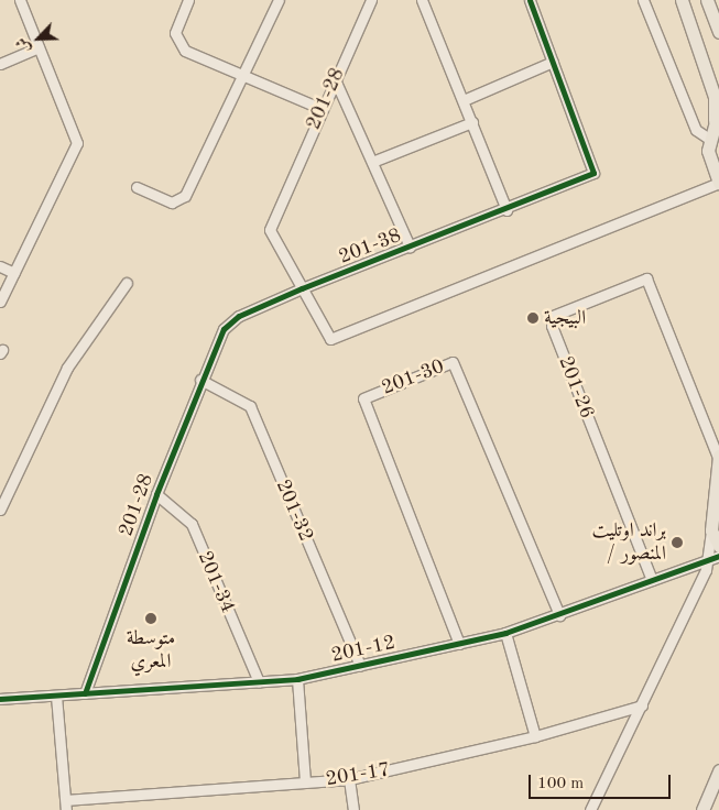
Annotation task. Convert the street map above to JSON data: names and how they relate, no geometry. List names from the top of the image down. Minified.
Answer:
{"streets":{"street":["201-28","201-38","201-30","201-26","201-32","201-34","201-12","201-17"]},"crossings":[["201-28","201-38"],["201-28","201-32"],["201-28","201-34"],["201-28","201-12"],["201-30","201-12"],["201-26","201-12"],["201-32","201-12"],["201-34","201-12"]],"places":["البيجية","براند اوتليت / المنصور","متوسطة المعري"],"scale_bar":"100 m","north":"bottom left"}
